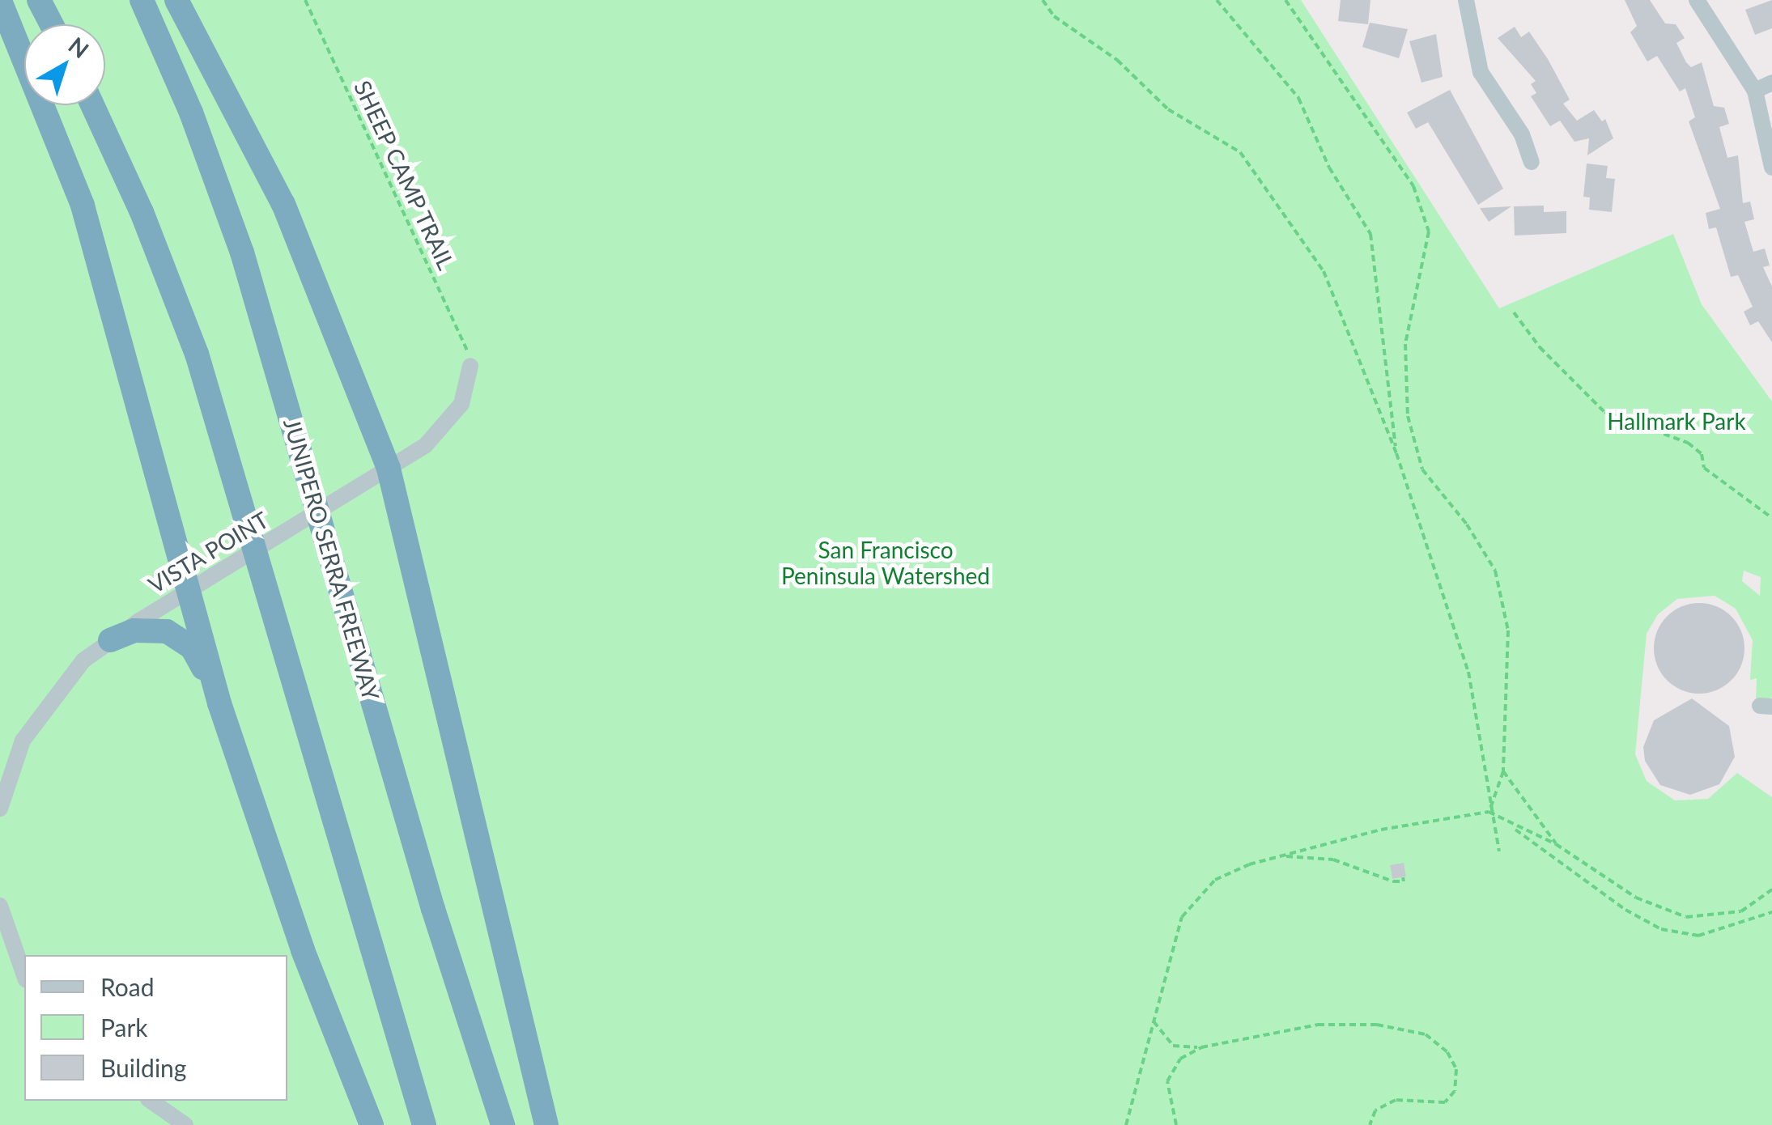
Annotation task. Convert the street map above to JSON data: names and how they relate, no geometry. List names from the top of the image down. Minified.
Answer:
{"streets":{"highway":["JUNIPERO SERRA FREEWAY"],"street":["VISTA POINT"],"path":["SHEEP CAMP TRAIL"]},"crossings":[["SHEEP CAMP TRAIL","VISTA POINT"]],"parks":["Hallmark Park","San Francisco Peninsula Watershed"],"legend":["Road","Park","Building"],"north":"top right"}
